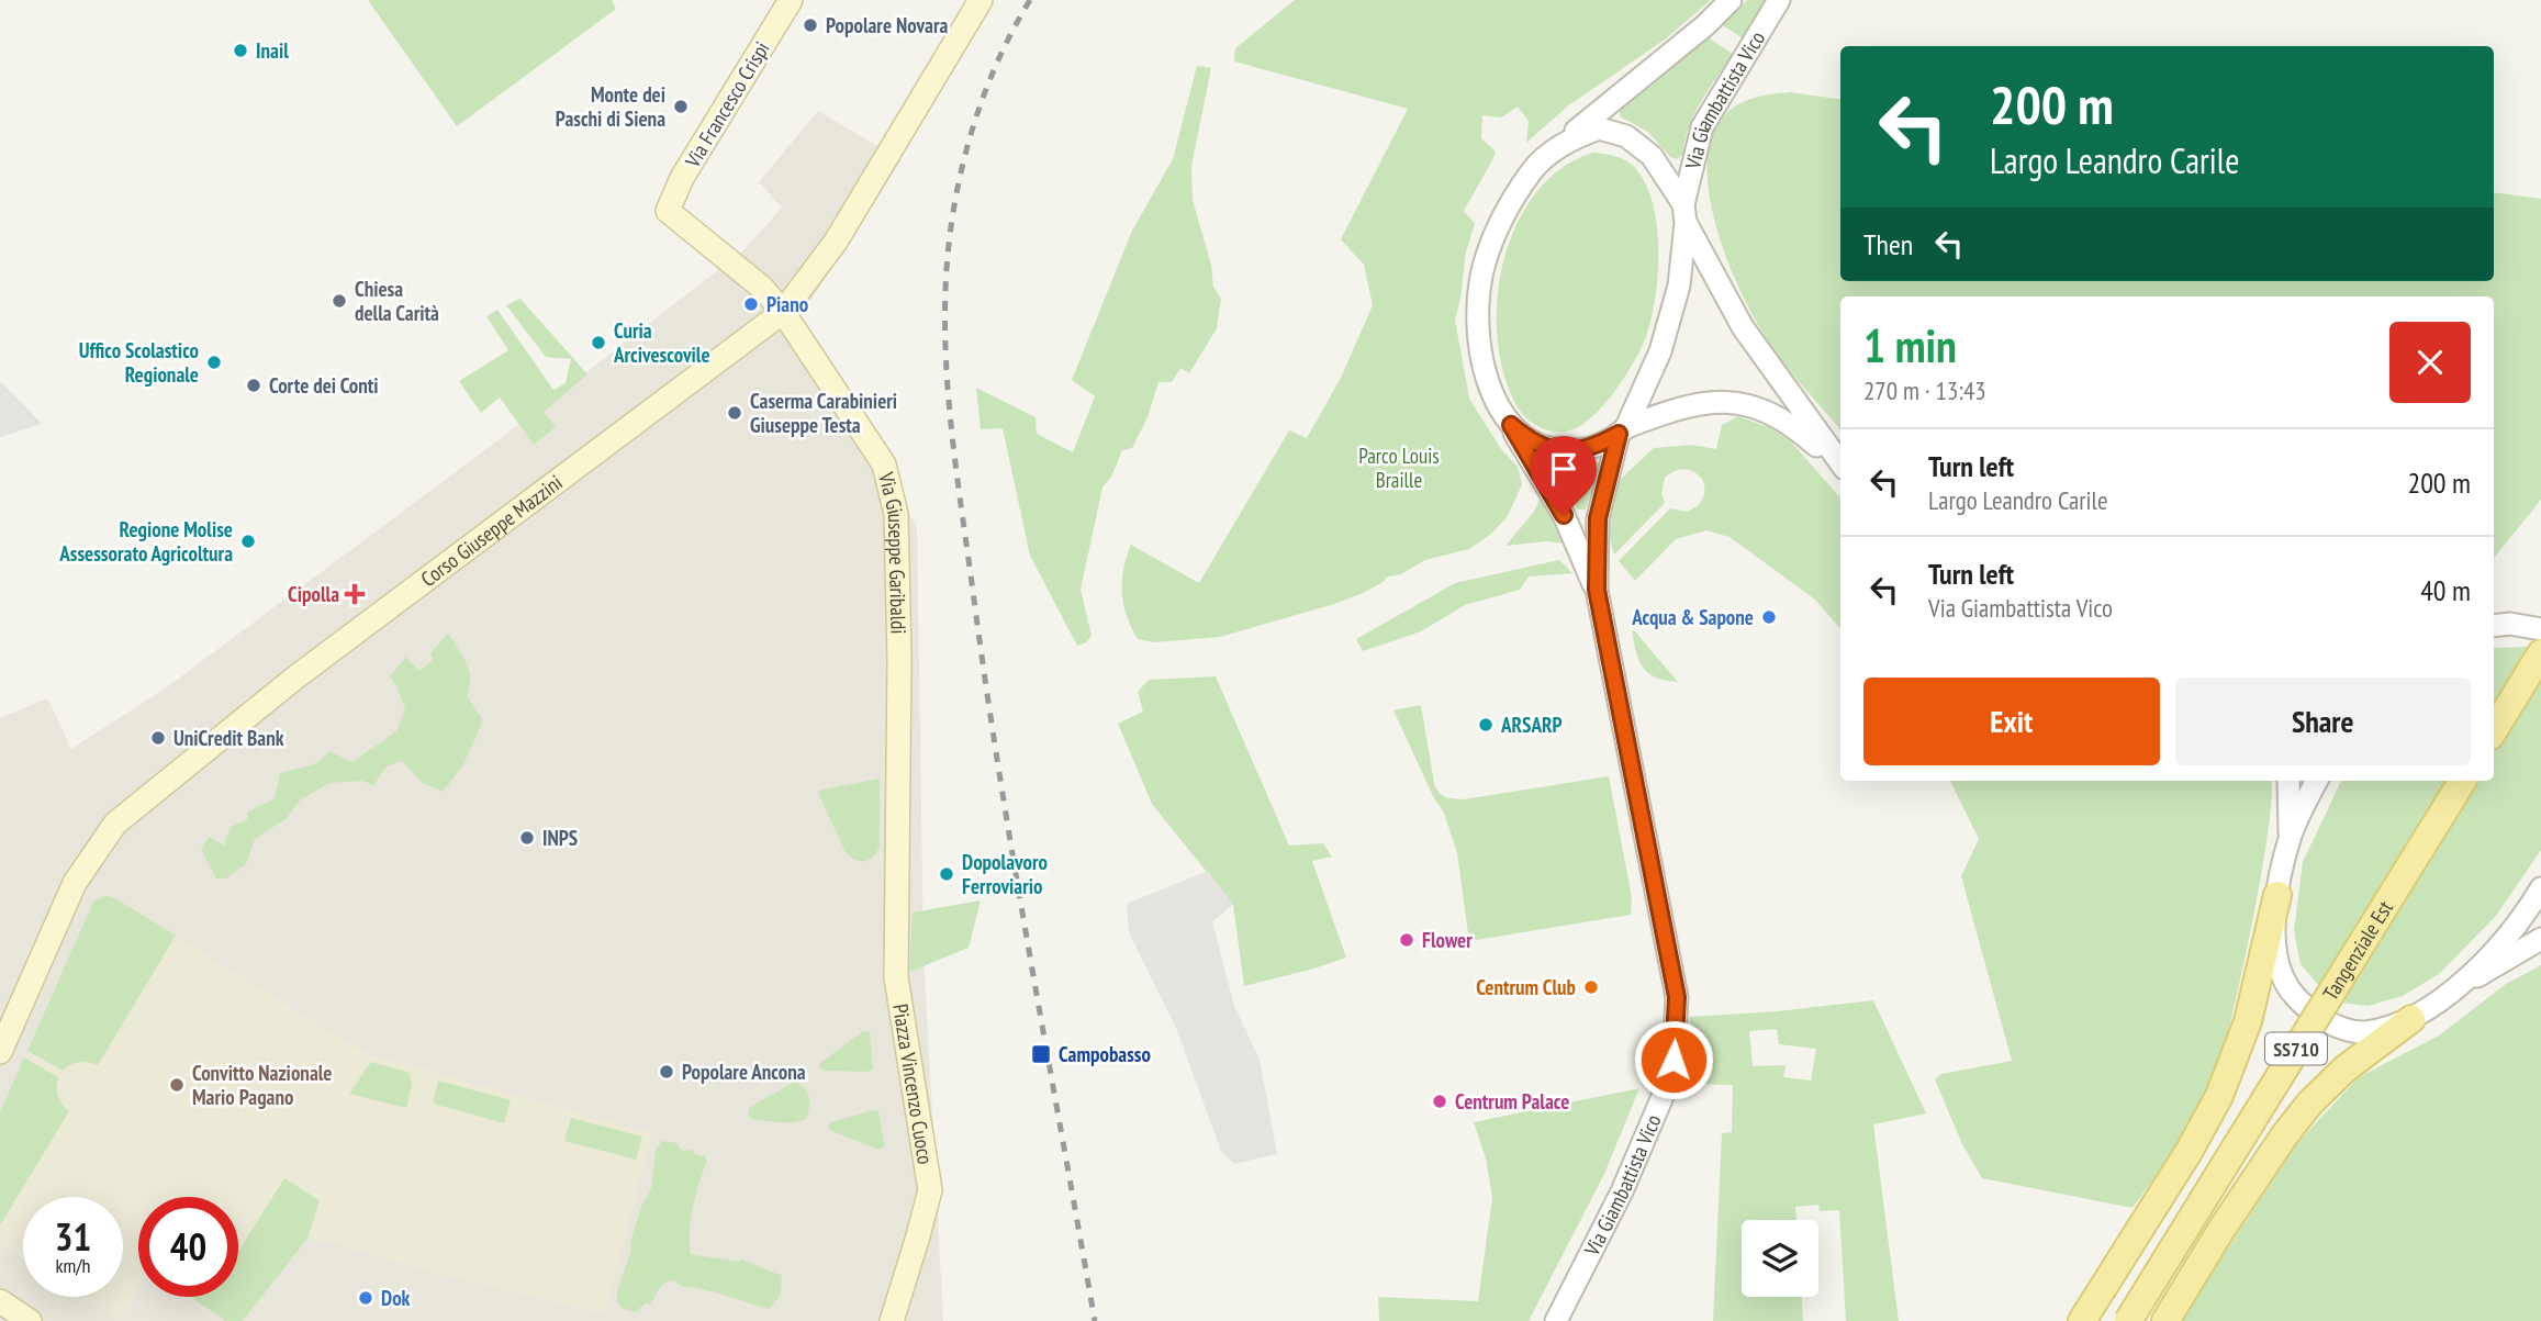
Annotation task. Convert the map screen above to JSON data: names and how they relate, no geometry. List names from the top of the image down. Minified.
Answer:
{"streets":{"main road":["Via Francesco Crispi","Corso Giuseppe Mazzini","Via Giuseppe Garibaldi","Tangenziale Est","SS710","Piazza Vincenzo Cuoco"],"street":["Via Giambattista Vico"]},"crossings":[["Via Francesco Crispi","Via Giuseppe Garibaldi"],["Corso Giuseppe Mazzini","Via Giuseppe Garibaldi"],["Via Giuseppe Garibaldi","Piazza Vincenzo Cuoco"]],"parks":["Parco Louis Braille"],"places":{"other":["Popolare Novara","Inail","Monte dei Paschi di Siena","Chiesa della Carità","Piano","Curia Arcivescovile","Uffico Scolastico Regionale","Corte dei Conti","Caserma Carabinieri Giuseppe Testa","Regione Molise Assessorato Agricoltura","Acqua & Sapone","ARSARP","UniCredit Bank","INPS","Dopolavoro Ferroviario","Flower","Centrum Club","Popolare Ancona","Convitto Nazionale Mario Pagano","Centrum Palace","Dok"],"health":["Cipolla"],"transit":["Campobasso"]},"page":{"turn":["200 m","Largo Leandro Carile"],"then":"Then","heading":["1 min","270 m · 13:43"],"list":[{"name":"Turn left","note":"Largo Leandro Carile","value":"200 m"},{"name":"Turn left","note":"Via Giambattista Vico","value":"40 m"}],"buttons":["Exit","Share"],"speed":"31 km/h","limit":"40"}}
